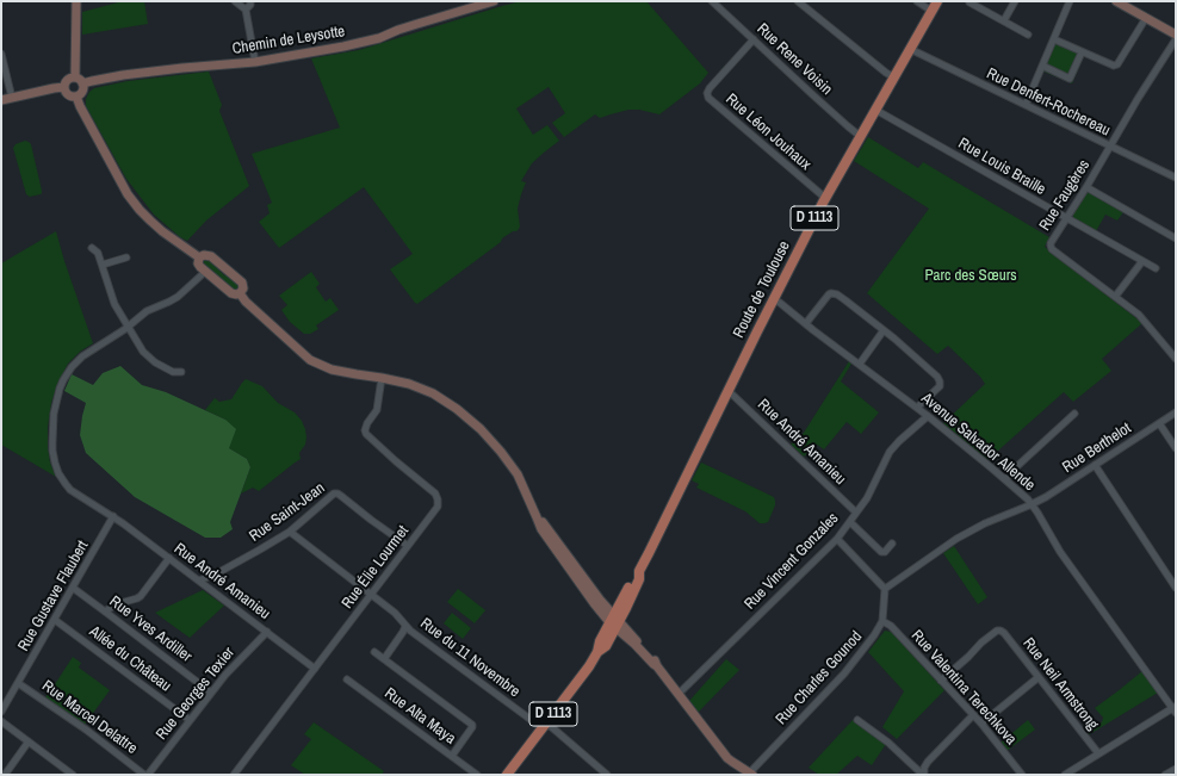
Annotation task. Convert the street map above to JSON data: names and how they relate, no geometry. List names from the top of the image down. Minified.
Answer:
{"streets":{"main road":["D 1113","Route de Toulouse"],"street":["Chemin de Leysotte","Rue Rene Voisin","Rue Denfert-Rochereau","Rue Léon Jouhaux","Rue Louis Braille","Rue Faugères","Rue André Amanieu","Avenue Salvador Allende","Rue Berthelot","Rue Saint-Jean","Rue Vincent Gonzales","Rue Élie Lourmet","Rue Gustave Flaubert","Rue Yves Ardiller","Rue du 11 Novembre","Allée du Château","Rue Charles Gounod","Rue Neil Armstrong","Rue Valentina Terechkova","Rue Georges Texier","Rue Alta Maya","Rue Marcel Delattre"]},"crossings":[["Rue Rene Voisin","Rue Léon Jouhaux"],["Rue Rene Voisin","Route de Toulouse"],["Rue Denfert-Rochereau","Rue Faugères"],["Rue Denfert-Rochereau","Route de Toulouse"],["Rue Léon Jouhaux","Route de Toulouse"],["Rue Louis Braille","Rue Faugères"],["Rue Louis Braille","Route de Toulouse"],["Route de Toulouse","Rue André Amanieu"],["Route de Toulouse","Avenue Salvador Allende"],["Route de Toulouse","Rue du 11 Novembre"],["Rue André Amanieu","Rue Saint-Jean"],["Rue André Amanieu","Rue Vincent Gonzales"],["Rue André Amanieu","Rue Élie Lourmet"],["Rue André Amanieu","Rue Gustave Flaubert"],["Rue André Amanieu","Rue Georges Texier"],["Avenue Salvador Allende","Rue Berthelot"],["Avenue Salvador Allende","Rue Vincent Gonzales"],["Rue Saint-Jean","Rue Élie Lourmet"],["Rue Saint-Jean","Rue du 11 Novembre"],["Rue Élie Lourmet","Rue du 11 Novembre"],["Rue Gustave Flaubert","Rue Yves Ardiller"],["Rue Gustave Flaubert","Allée du Château"],["Rue Gustave Flaubert","Rue Marcel Delattre"],["Rue Yves Ardiller","Rue Georges Texier"],["Allée du Château","Rue Georges Texier"],["Rue Charles Gounod","Rue Valentina Terechkova"],["Rue Neil Armstrong","Rue Valentina Terechkova"],["Rue Georges Texier","Rue Marcel Delattre"]],"parks":["Parc des Sœurs"]}
